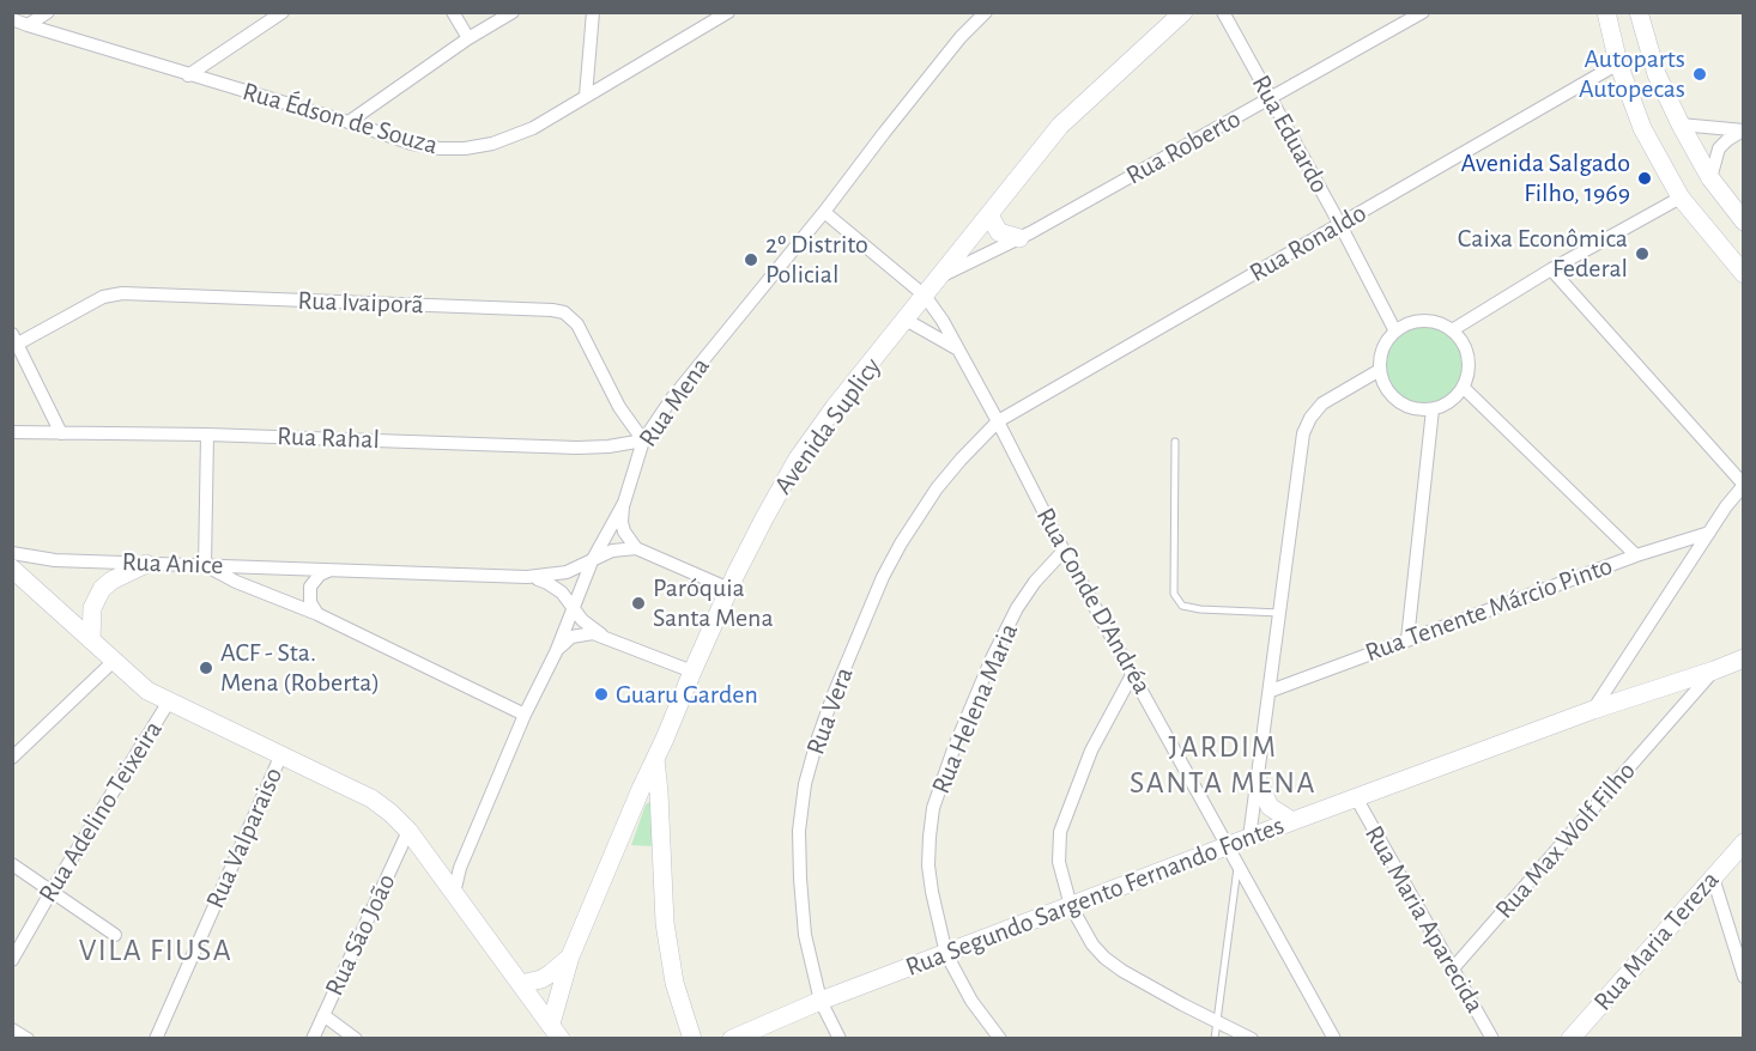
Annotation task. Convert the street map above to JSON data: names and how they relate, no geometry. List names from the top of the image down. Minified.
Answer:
{"streets":{"street":["Rua Édson de Souza","Rua Eduardo","Rua Roberto","Rua Ronaldo","Rua Ivaiporã","Rua Mena","Avenida Suplicy","Rua Rahal","Rua Anice","Rua Conde D'Andréa","Rua Tenente Márcio Pinto","Rua Helena Maria","Rua Vera","Rua Adelino Teixeira","Rua Valparaiso","Rua Max Wolf Filho","Rua Segundo Sargento Fernando Fontes","Rua Maria Aparecida","Rua São João","Rua Maria Tereza"]},"crossings":[["Rua Eduardo","Rua Roberto"],["Rua Eduardo","Rua Ronaldo"],["Rua Roberto","Avenida Suplicy"],["Rua Ronaldo","Rua Conde D'Andréa"],["Rua Ronaldo","Rua Vera"],["Rua Ivaiporã","Rua Mena"],["Rua Ivaiporã","Rua Rahal"],["Rua Mena","Rua Rahal"],["Rua Mena","Rua Anice"],["Rua Mena","Rua Conde D'Andréa"],["Avenida Suplicy","Rua Conde D'Andréa"],["Rua Conde D'Andréa","Rua Helena Maria"],["Rua Conde D'Andréa","Rua Vera"],["Rua Conde D'Andréa","Rua Segundo Sargento Fernando Fontes"],["Rua Helena Maria","Rua Segundo Sargento Fernando Fontes"],["Rua Vera","Rua Segundo Sargento Fernando Fontes"],["Rua Max Wolf Filho","Rua Segundo Sargento Fernando Fontes"],["Rua Max Wolf Filho","Rua Maria Aparecida"],["Rua Segundo Sargento Fernando Fontes","Rua Maria Aparecida"]],"districts":["JARDIM SANTA MENA","VILA FIUSA"],"places":["Autoparts Autopecas","Avenida Salgado Filho, 1969","Caixa Econômica Federal","2º Distrito Policial","Paróquia Santa Mena","ACF - Sta. Mena (Roberta)","Guaru Garden"]}
